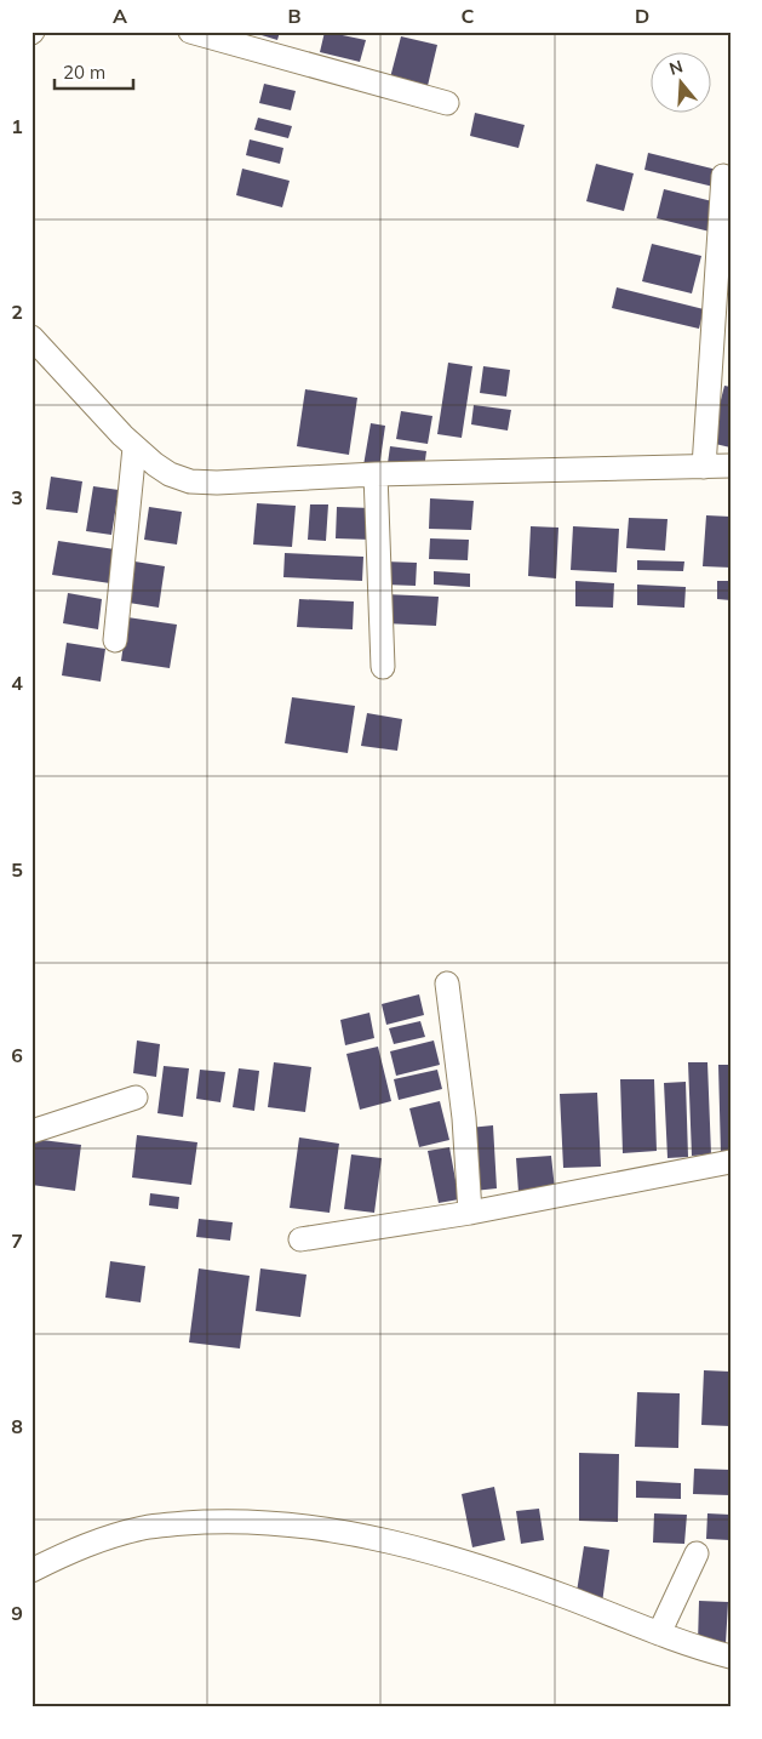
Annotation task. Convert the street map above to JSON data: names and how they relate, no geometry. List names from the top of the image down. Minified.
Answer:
{"scale_bar":"20 m","north":"top","grid":{"columns":["A","B","C","D"],"rows":["1","2","3","4","5","6","7","8","9"]}}
